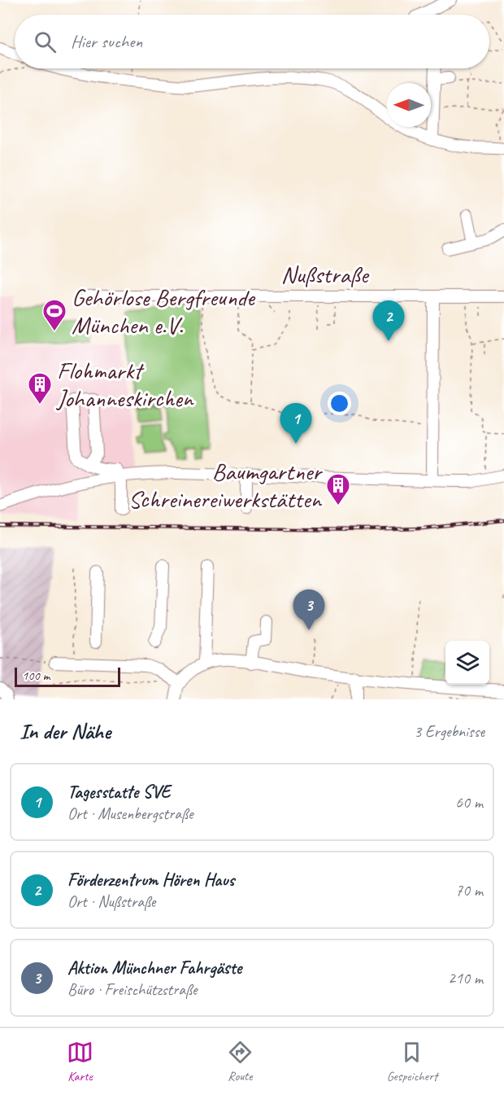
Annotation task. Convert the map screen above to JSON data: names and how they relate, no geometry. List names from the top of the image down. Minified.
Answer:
{"streets":{"street":["Nußstraße"]},"places":{"sports":["Gehörlose Bergfreunde München e.V."],"building":["Flohmarkt Johanneskirchen","Baumgartner Schreinereiwerkstätten"]},"scale_bar":"100 m","north":"left","page":{"search":"Hier suchen","pins":["2","1","3"],"scale":"100 m","heading":["In der Nähe","3 Ergebnisse"],"list":[{"mark":"1","name":"Tagesstatte SVE","note":"Ort · Musenbergstraße","value":"60 m"},{"mark":"2","name":"Förderzentrum Hören Haus","note":"Ort · Nußstraße","value":"70 m"},{"mark":"3","name":"Aktion Münchner Fahrgäste","note":"Büro · Freischützstraße","value":"210 m"}],"nav":["Karte","Route","Gespeichert"]}}
